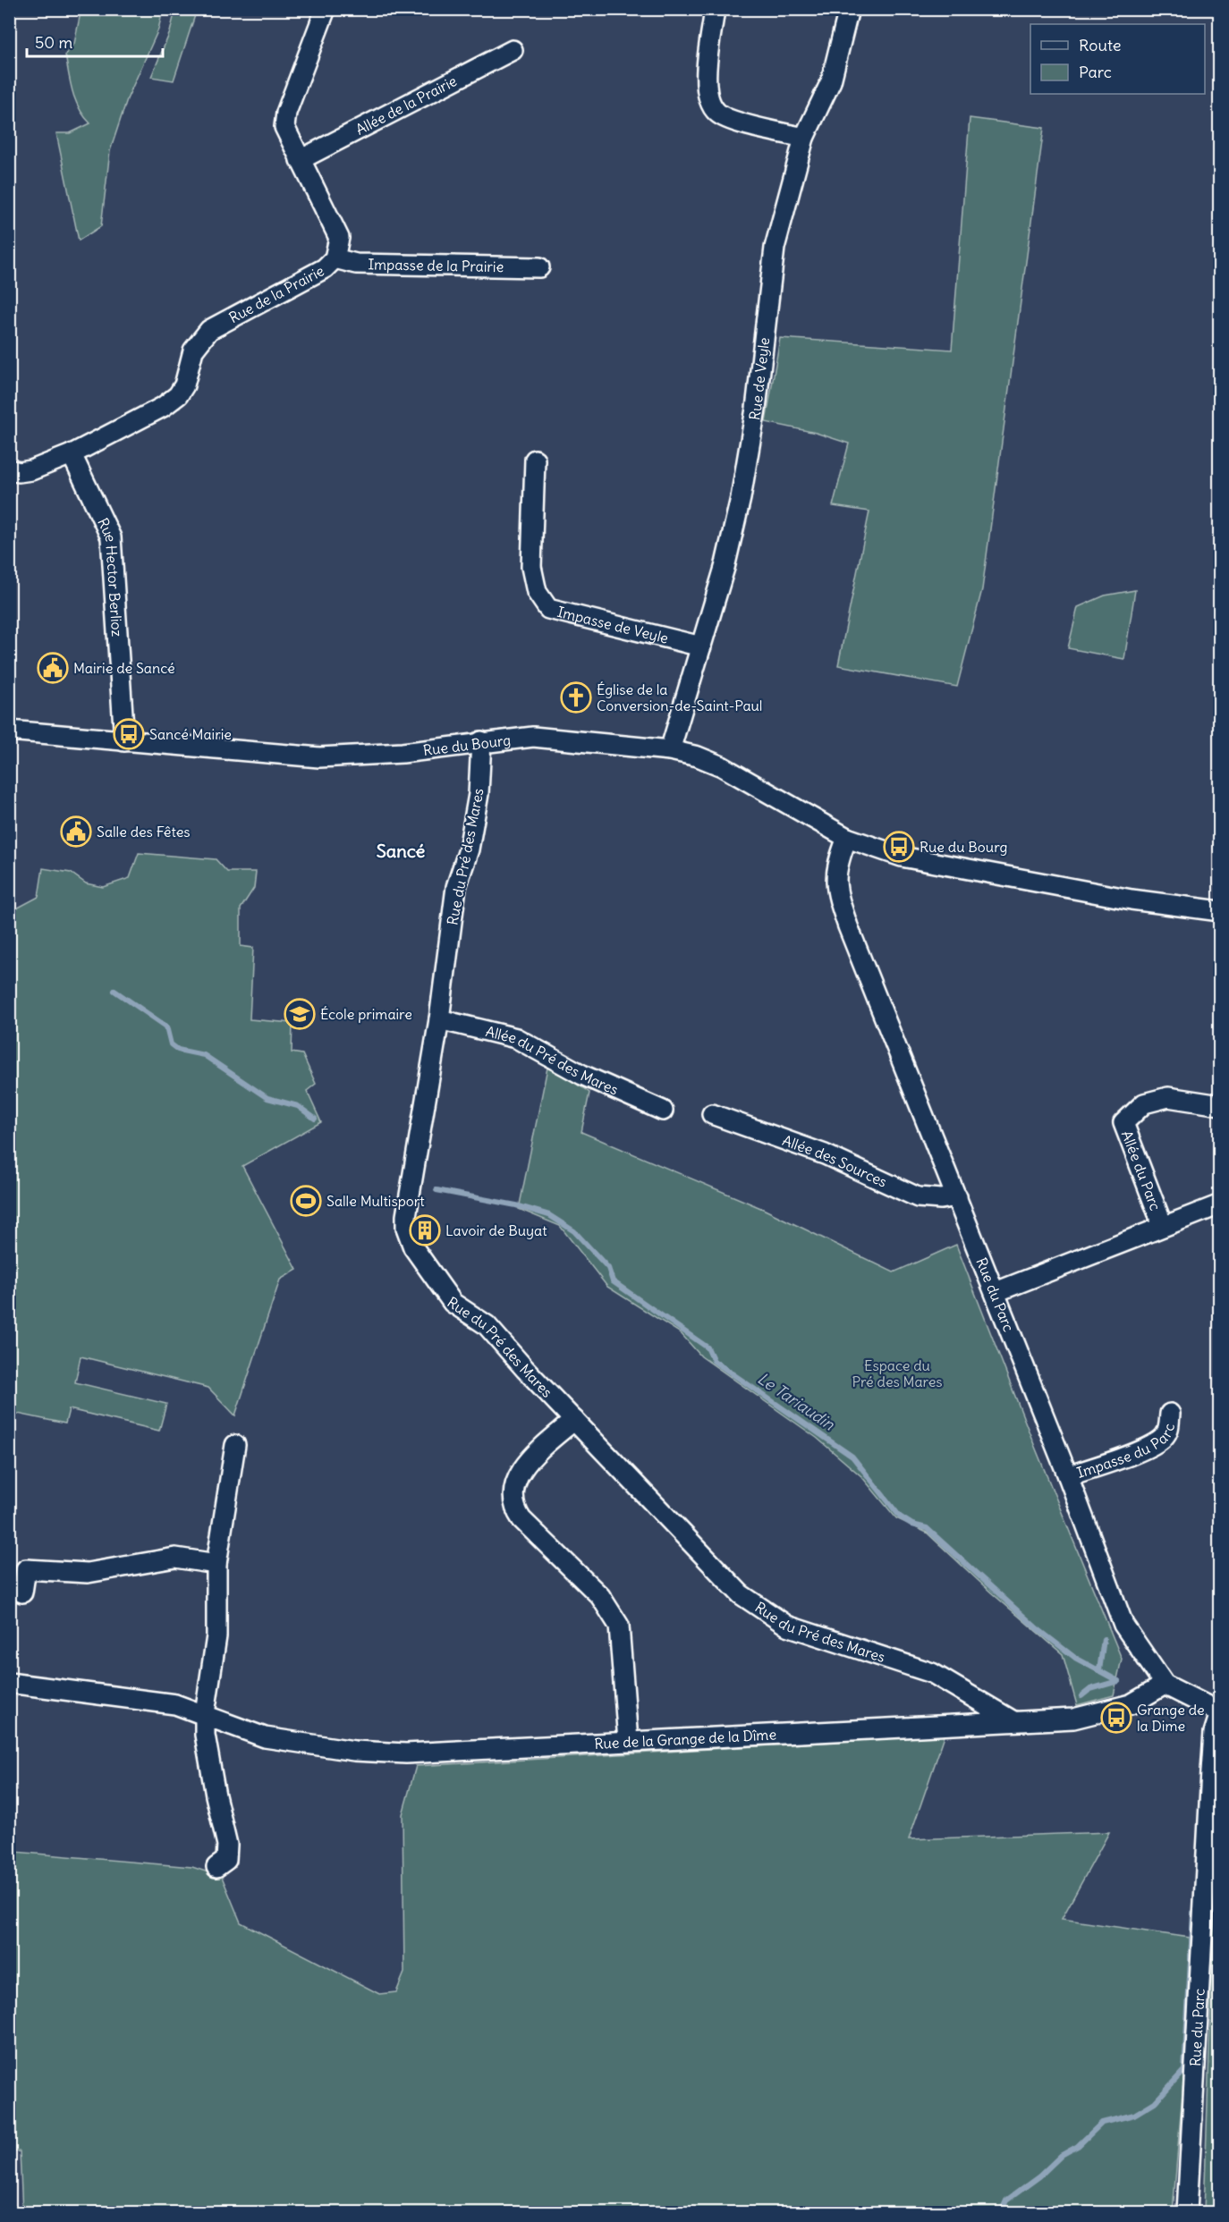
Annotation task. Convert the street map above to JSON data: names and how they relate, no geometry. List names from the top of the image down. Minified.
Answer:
{"streets":{"street":["Allée de la Prairie","Impasse de la Prairie","Rue de la Prairie","Rue de Veyle","Rue Hector Berlioz","Impasse de Veyle","Rue du Bourg","Rue du Pré des Mares","Allée du Pré des Mares","Allée des Sources","Allée du Parc","Rue du Parc","Impasse du Parc","Rue de la Grange de la Dîme"]},"crossings":[["Allée de la Prairie","Rue de la Prairie"],["Impasse de la Prairie","Rue de la Prairie"],["Rue de la Prairie","Rue Hector Berlioz"],["Rue de Veyle","Impasse de Veyle"],["Rue de Veyle","Rue du Bourg"],["Rue Hector Berlioz","Rue du Bourg"],["Rue du Bourg","Rue du Pré des Mares"],["Rue du Bourg","Rue du Parc"],["Rue du Pré des Mares","Allée du Pré des Mares"],["Rue du Pré des Mares","Rue de la Grange de la Dîme"],["Allée des Sources","Rue du Parc"],["Allée du Parc","Rue du Parc"],["Rue du Parc","Impasse du Parc"],["Rue du Parc","Rue de la Grange de la Dîme"]],"districts":["Sancé"],"water":["Le Tariaudin"],"parks":["Espace du Pré des Mares"],"places":{"public building":["Mairie de Sancé","Salle des Fêtes"],"church":["Église de la Conversion-de-Saint-Paul"],"bus stop":["Sancé Mairie","Rue du Bourg","Grange de la Dime"],"school or university":["École primaire"],"sports":["Salle Multisport"],"building":["Lavoir de Buyat"]},"legend":["Route","Parc"],"scale_bar":"50 m"}
